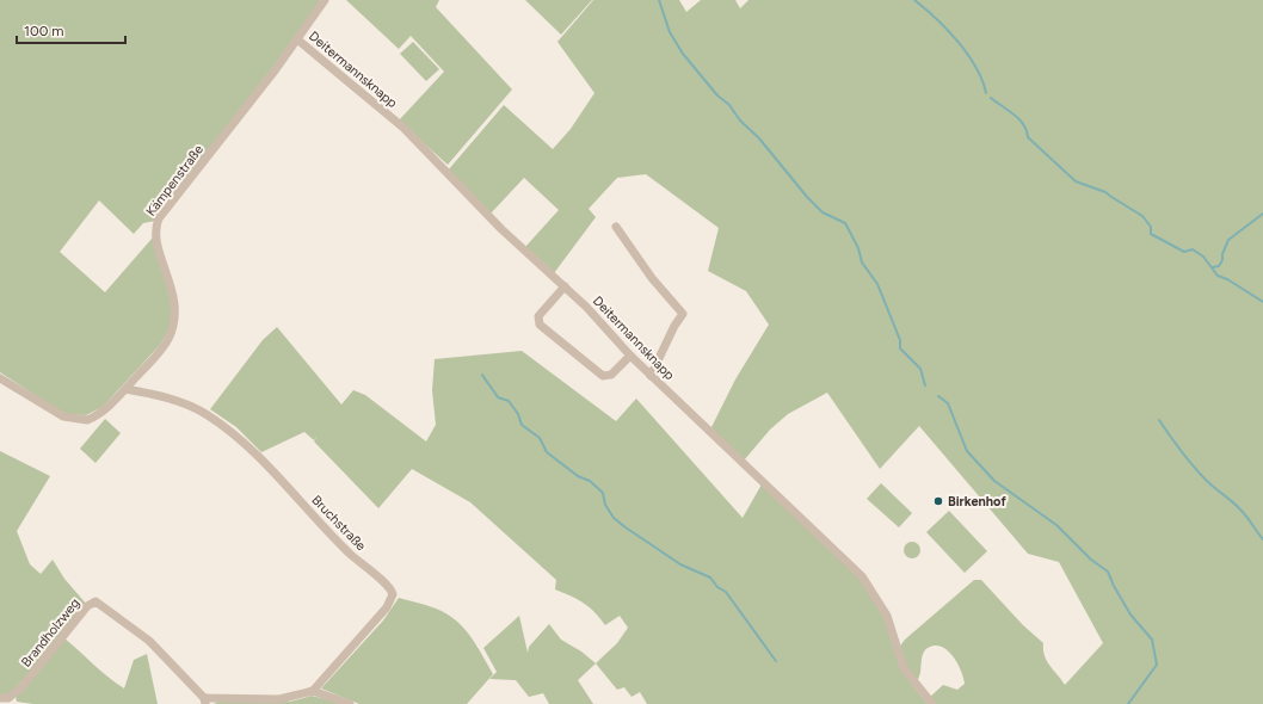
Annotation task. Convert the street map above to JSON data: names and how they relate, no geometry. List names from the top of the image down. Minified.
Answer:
{"streets":{"street":["Deitermannsknapp","Kämpenstraße","Bruchstraße","Brandholzweg"]},"crossings":[["Deitermannsknapp","Kämpenstraße"],["Kämpenstraße","Bruchstraße"],["Bruchstraße","Brandholzweg"]],"places":["Birkenhof"],"scale_bar":"100 m"}
